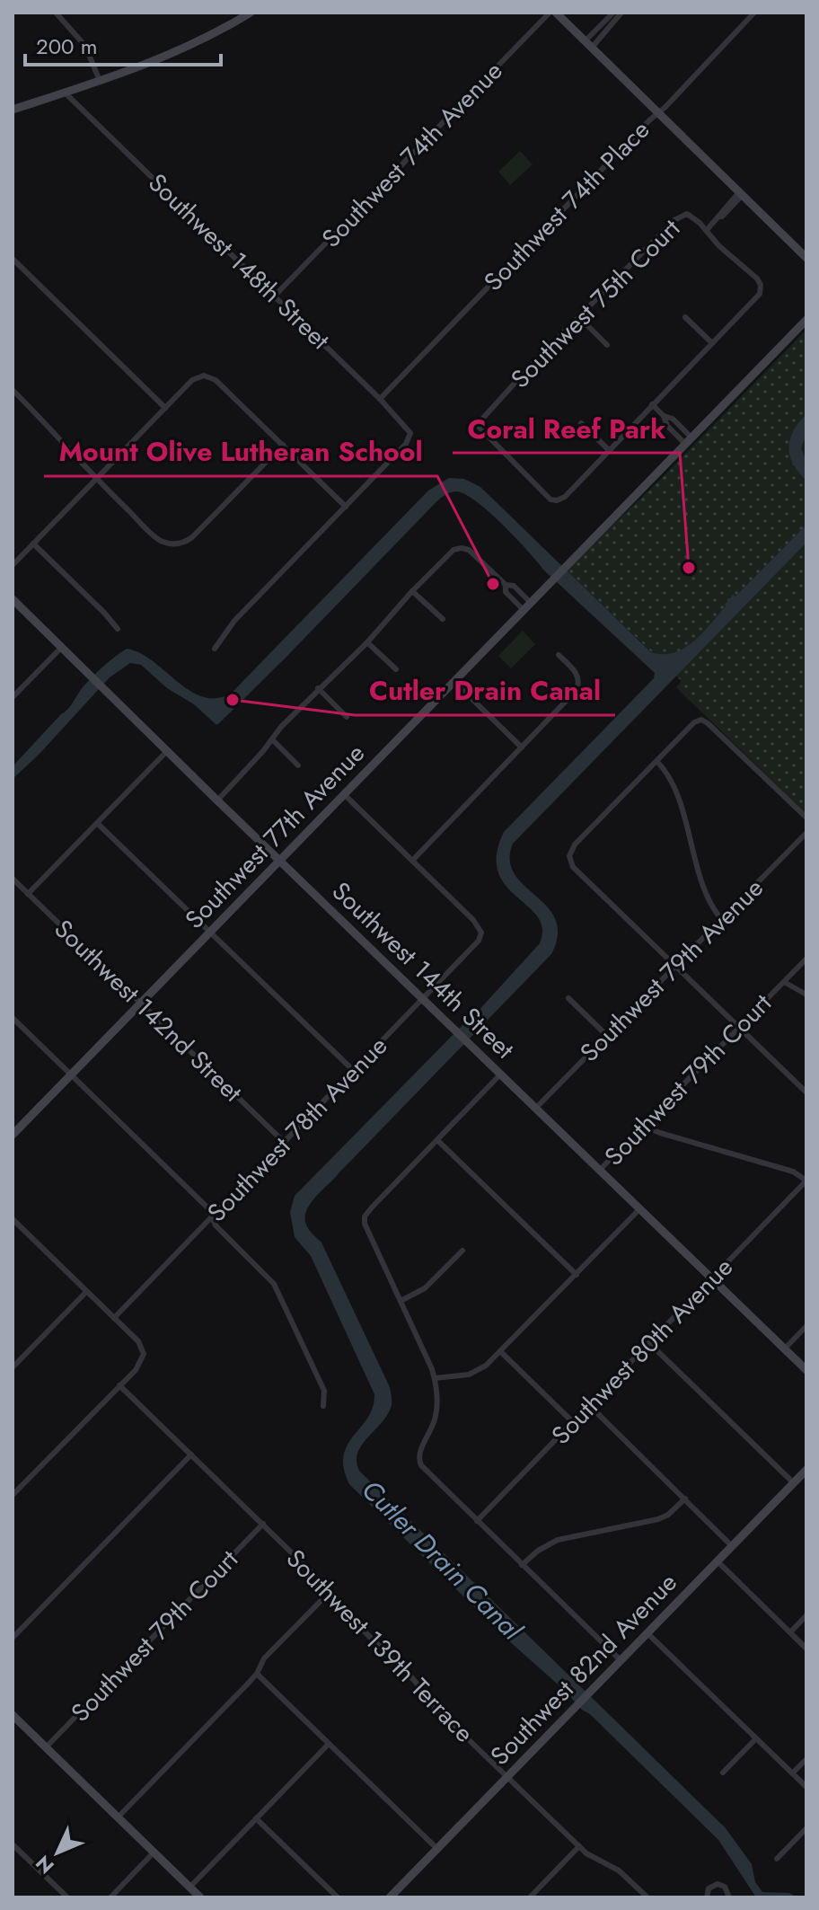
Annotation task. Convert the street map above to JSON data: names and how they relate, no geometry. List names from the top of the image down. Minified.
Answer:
{"streets":{"street":["Southwest 74th Avenue","Southwest 74th Place","Southwest 148th Street","Southwest 75th Court","Southwest 77th Avenue","Southwest 144th Street","Southwest 79th Avenue","Southwest 142nd Street","Southwest 79th Court","Southwest 78th Avenue","Southwest 80th Avenue","Southwest 139th Terrace","Southwest 82nd Avenue"]},"crossings":[["Southwest 74th Avenue","Southwest 148th Street"],["Southwest 74th Place","Southwest 148th Street"],["Southwest 77th Avenue","Southwest 144th Street"],["Southwest 77th Avenue","Southwest 142nd Street"],["Southwest 144th Street","Southwest 79th Avenue"],["Southwest 144th Street","Southwest 79th Court"],["Southwest 144th Street","Southwest 78th Avenue"],["Southwest 144th Street","Southwest 80th Avenue"],["Southwest 142nd Street","Southwest 78th Avenue"],["Southwest 79th Court","Southwest 139th Terrace"],["Southwest 139th Terrace","Southwest 82nd Avenue"]],"water":["Cutler Drain Canal"],"places":["Coral Reef Park","Mount Olive Lutheran School","Cutler Drain Canal"],"scale_bar":"200 m","north":"bottom left"}
